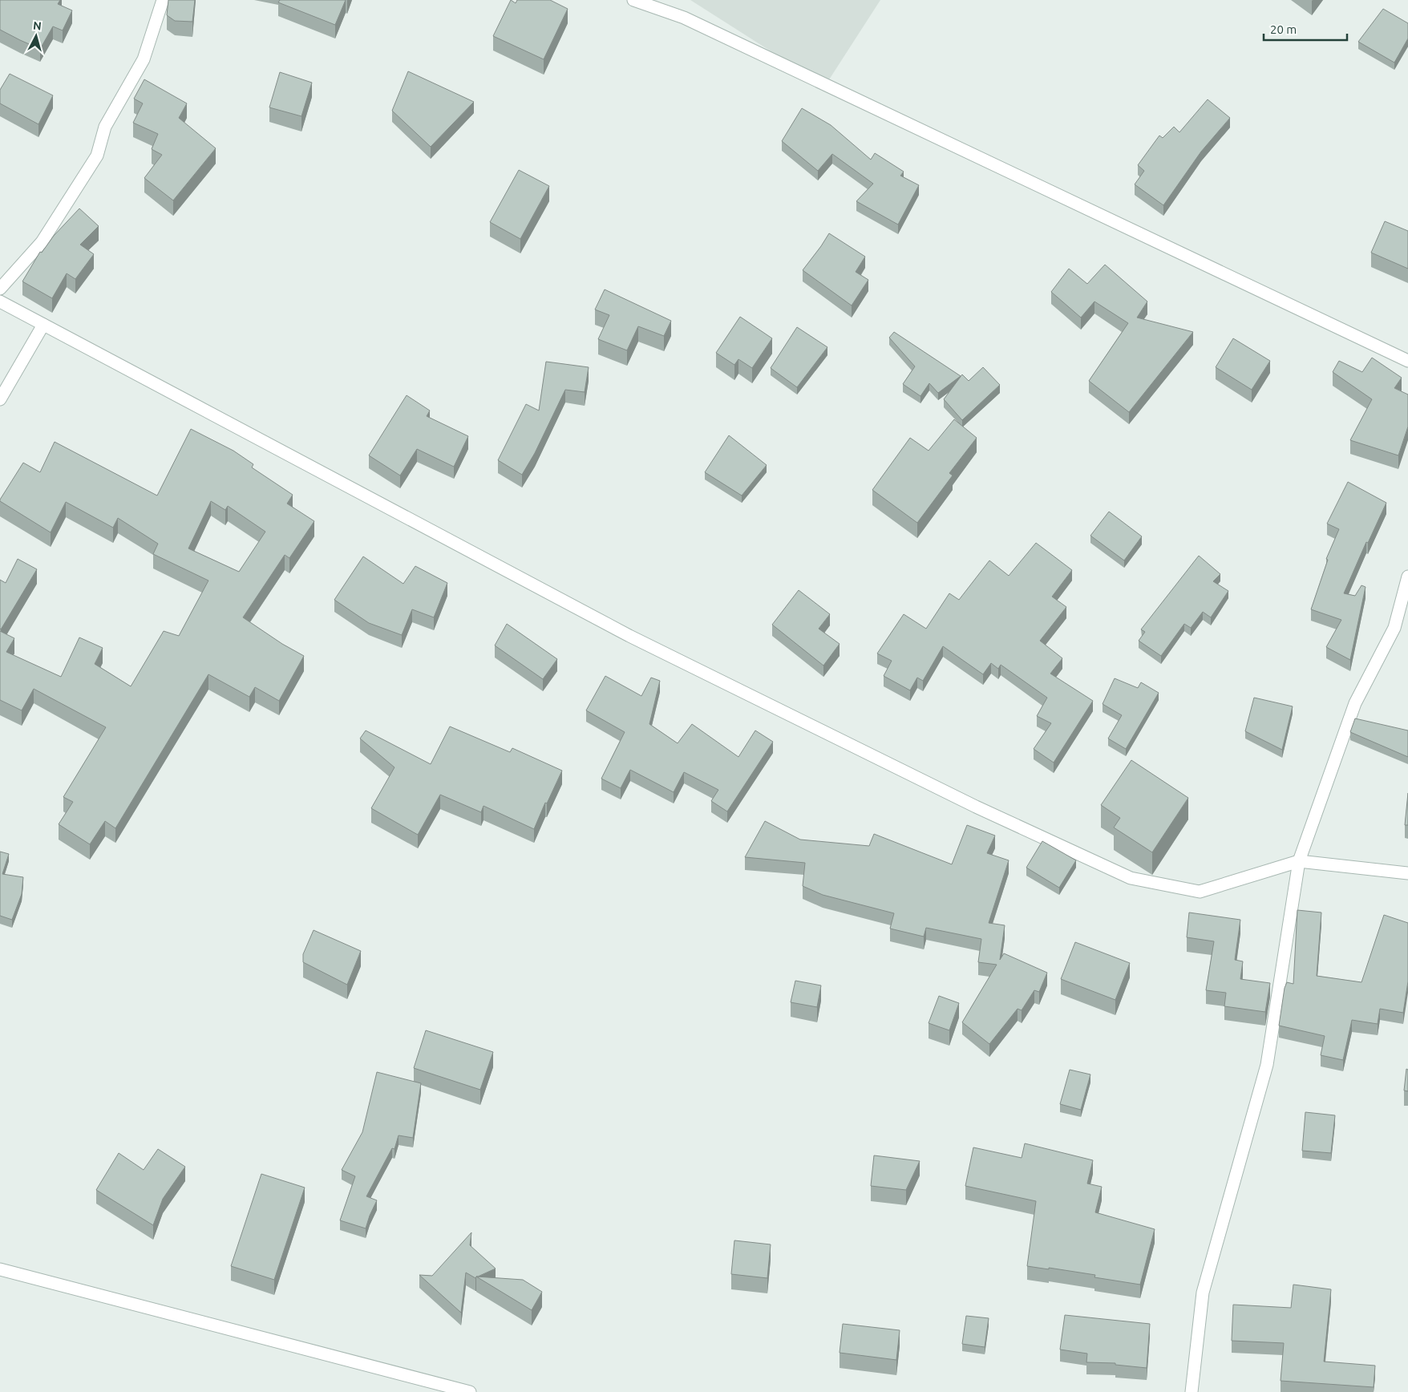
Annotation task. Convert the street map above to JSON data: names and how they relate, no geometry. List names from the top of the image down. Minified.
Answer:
{"scale_bar":"20 m","north":"top"}
